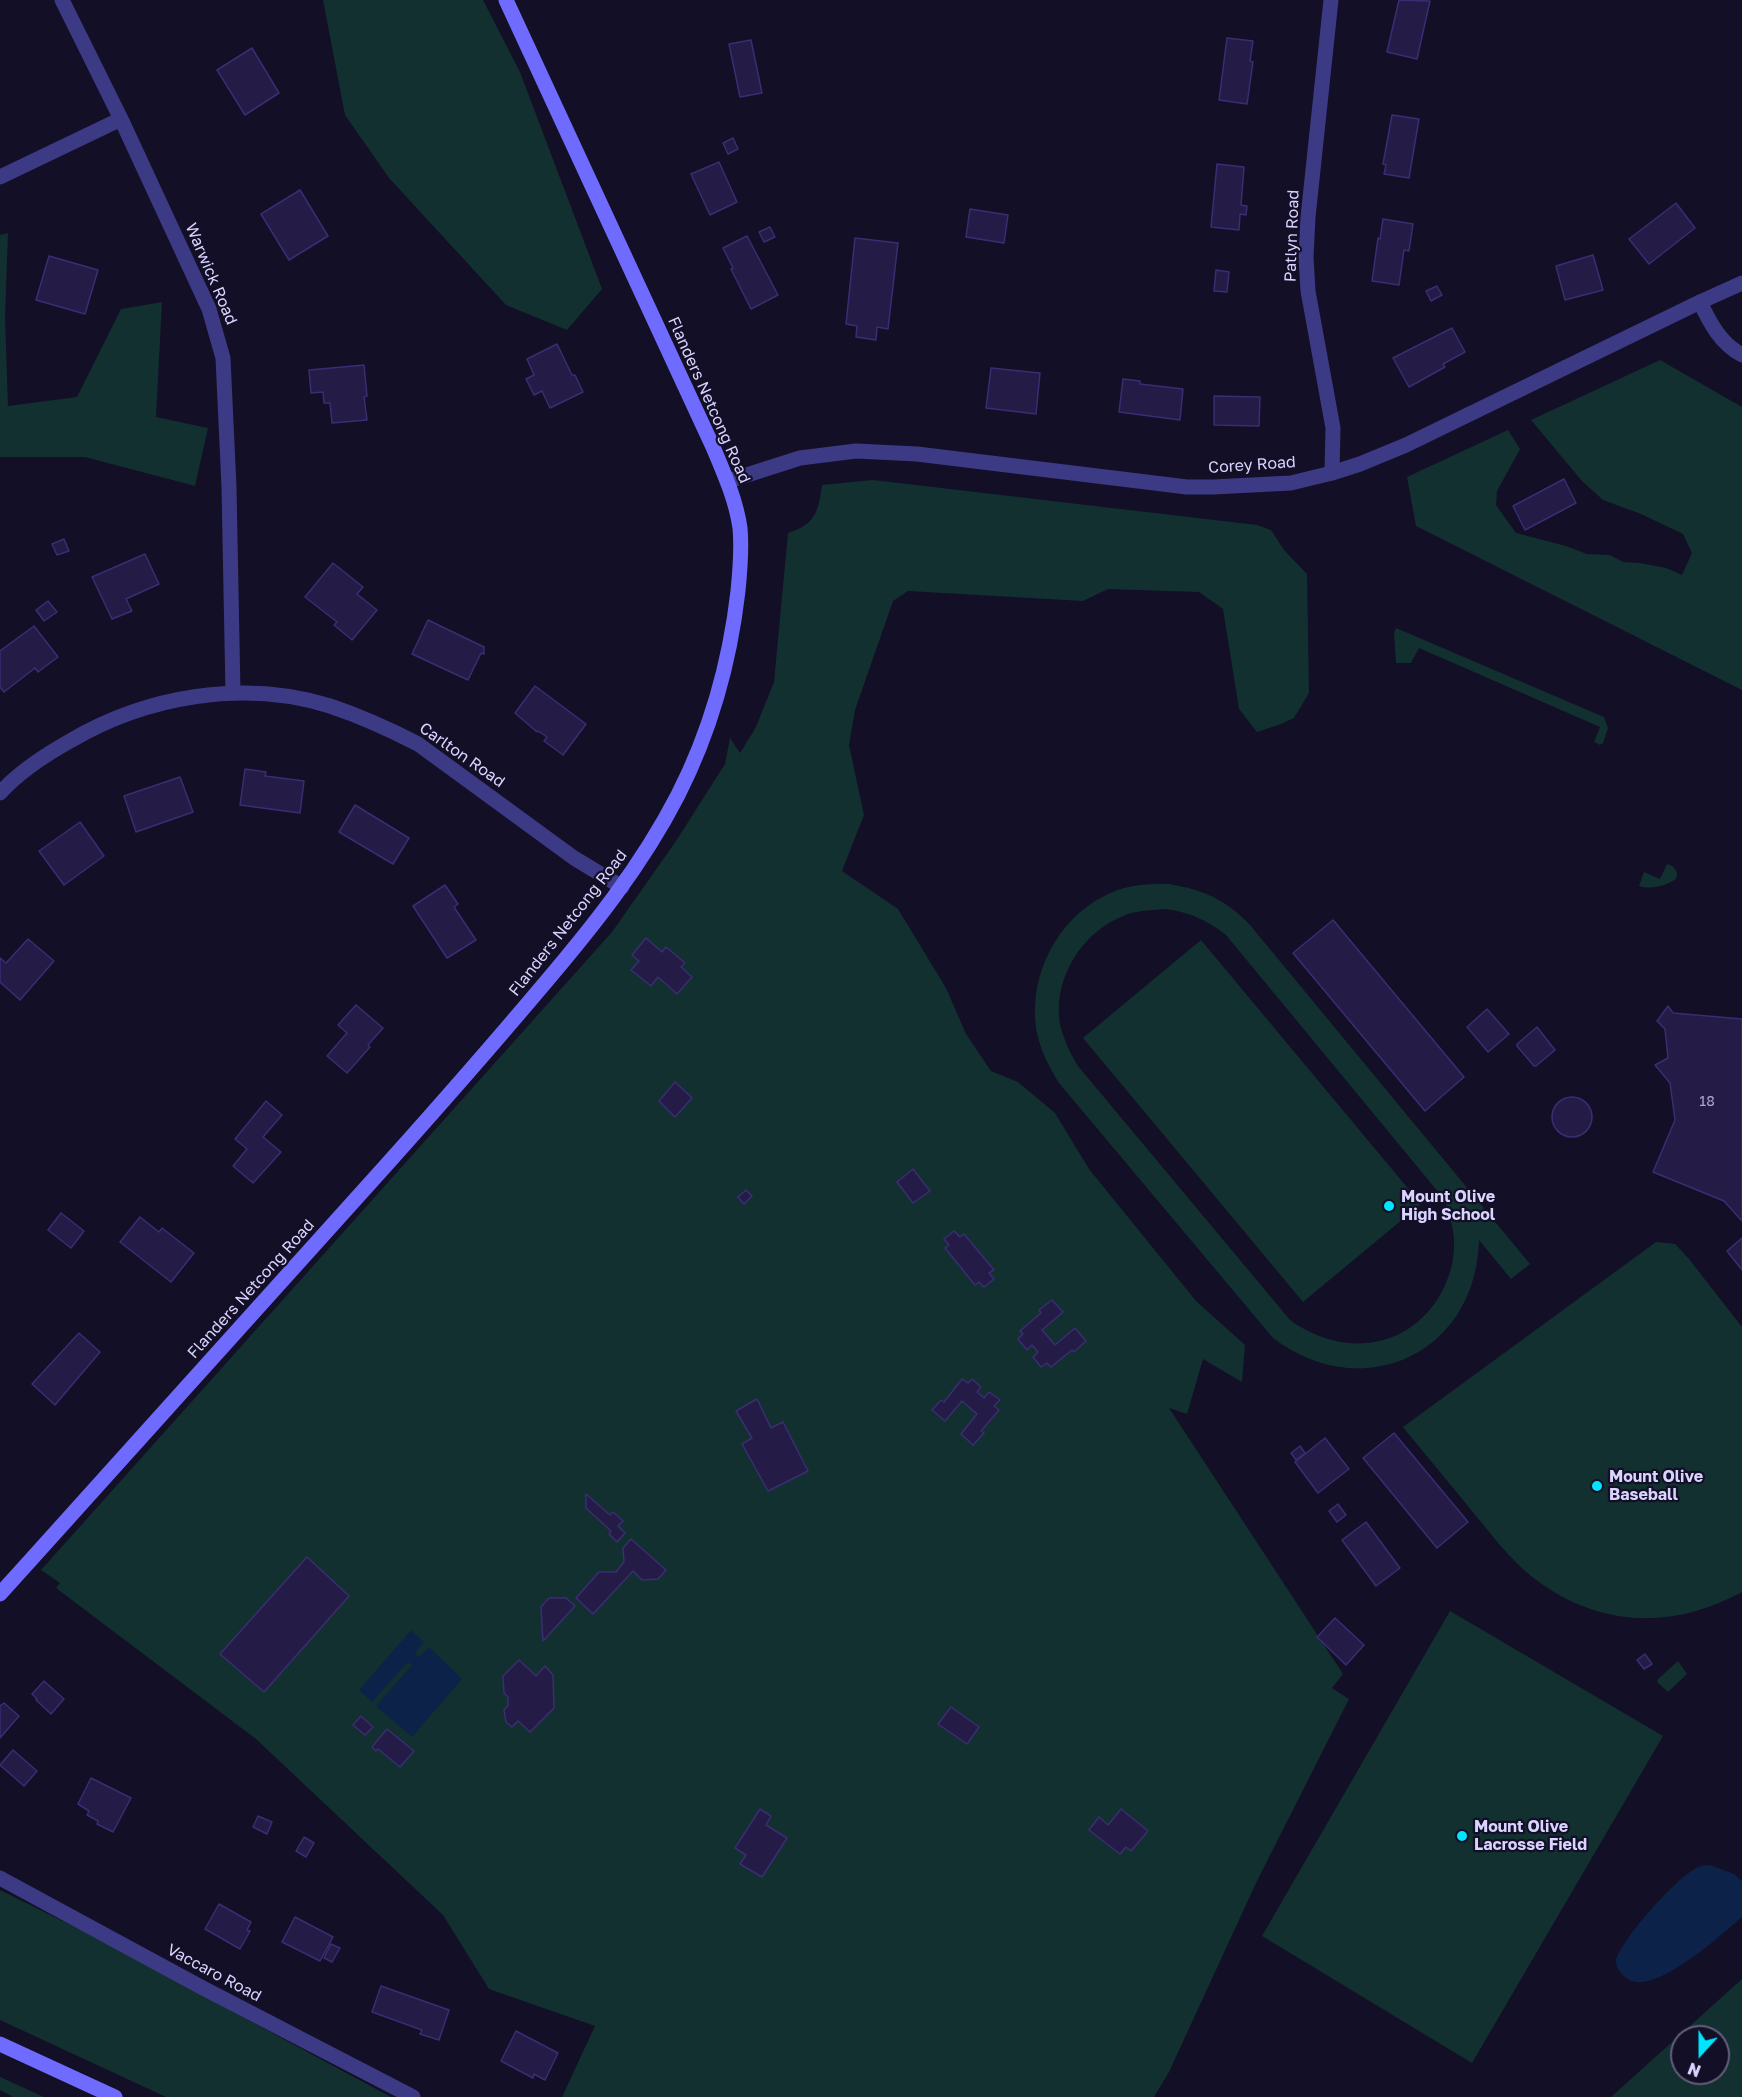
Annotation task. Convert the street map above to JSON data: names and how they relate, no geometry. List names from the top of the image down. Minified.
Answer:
{"streets":{"main road":["Flanders Netcong Road"],"street":["Patlyn Road","Warwick Road","Corey Road","Carlton Road","Vaccaro Road"]},"crossings":[["Patlyn Road","Corey Road"],["Warwick Road","Carlton Road"],["Flanders Netcong Road","Corey Road"],["Flanders Netcong Road","Carlton Road"]],"places":["Mount Olive High School","Mount Olive Baseball","Mount Olive Lacrosse Field"],"house_numbers":["18"],"north":"bottom"}
